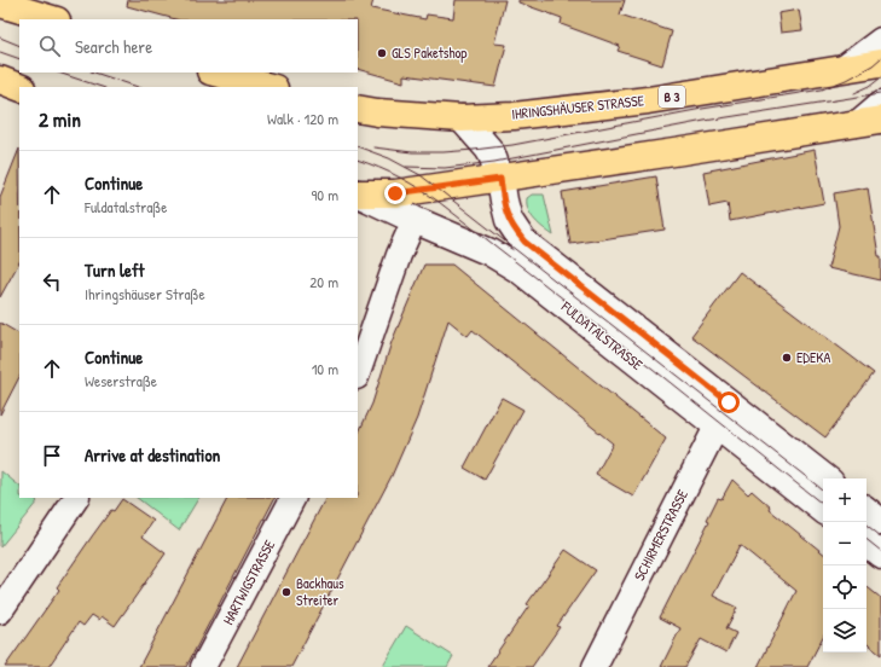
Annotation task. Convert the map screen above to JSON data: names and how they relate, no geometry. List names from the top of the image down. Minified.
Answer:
{"streets":{"main road":["B 3","IHRINGSHÄUSER STRASSE","FULDATALSTRASSE"],"street":["SCHIRMERSTRASSE","HARTWIGSTRASSE"]},"crossings":[["IHRINGSHÄUSER STRASSE","FULDATALSTRASSE"],["FULDATALSTRASSE","SCHIRMERSTRASSE"]],"places":["GLS Paketshop","EDEKA","Backhaus Streiter"],"page":{"search":"Search here","heading":["2 min","Walk · 120 m"],"list":[["Continue","Fuldatalstraße","90 m"],["Turn left","Ihringshäuser Straße","20 m"],["Continue","Weserstraße","10 m"],"Arrive at destination"],"map_buttons":["+","−"]}}
